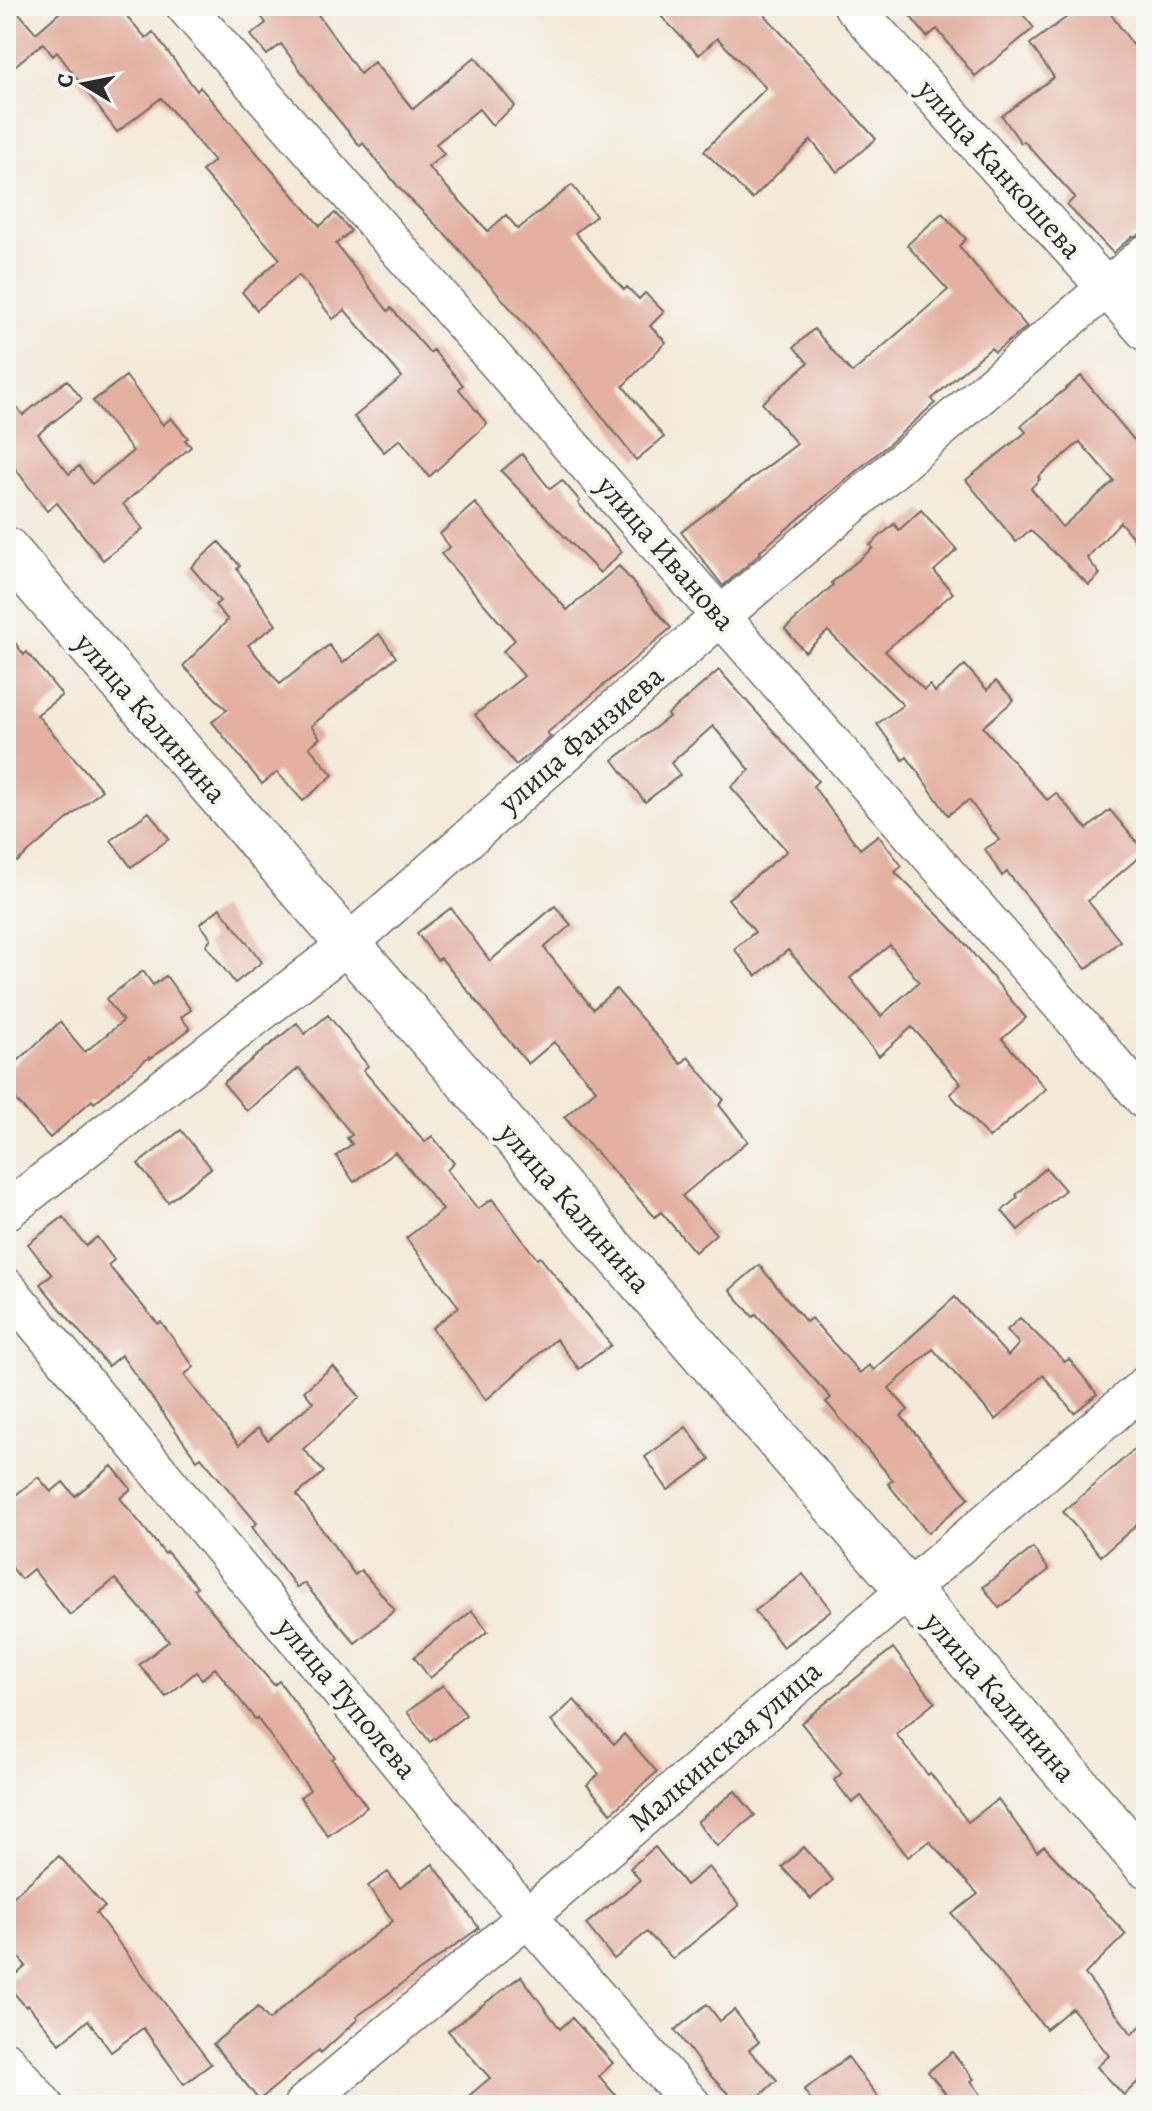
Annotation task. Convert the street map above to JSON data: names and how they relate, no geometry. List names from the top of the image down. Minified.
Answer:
{"streets":{"street":["улица Канкошева","улица Иванова","улица Калинина","улица Фанзиева","улица Туполева","Малкинская улица"]},"crossings":[["улица Канкошева","улица Фанзиева"],["улица Иванова","улица Фанзиева"],["улица Калинина","улица Фанзиева"],["улица Калинина","Малкинская улица"],["улица Туполева","Малкинская улица"]],"north":"left"}
